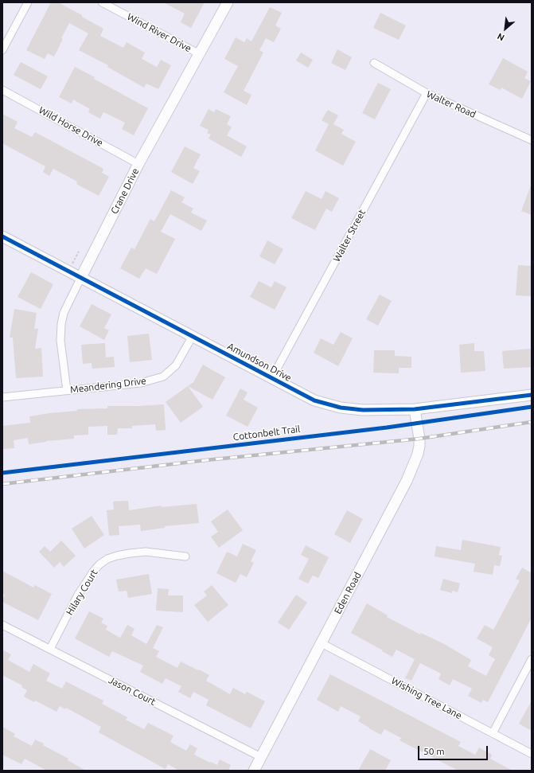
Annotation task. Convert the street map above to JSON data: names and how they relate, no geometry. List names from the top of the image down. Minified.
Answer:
{"streets":{"street":["Wind River Drive","Walter Road","Wild Horse Drive","Crane Drive","Walter Street","Amundson Drive","Meandering Drive","Hilary Court","Eden Road","Jason Court","Wishing Tree Lane"],"cycle path":["Cottonbelt Trail"]},"crossings":[["Wind River Drive","Crane Drive"],["Walter Road","Walter Street"],["Wild Horse Drive","Crane Drive"],["Crane Drive","Amundson Drive"],["Crane Drive","Meandering Drive"],["Walter Street","Amundson Drive"],["Amundson Drive","Meandering Drive"],["Amundson Drive","Eden Road"],["Hilary Court","Jason Court"],["Eden Road","Jason Court"],["Eden Road","Wishing Tree Lane"]],"scale_bar":"50 m","north":"bottom left"}
